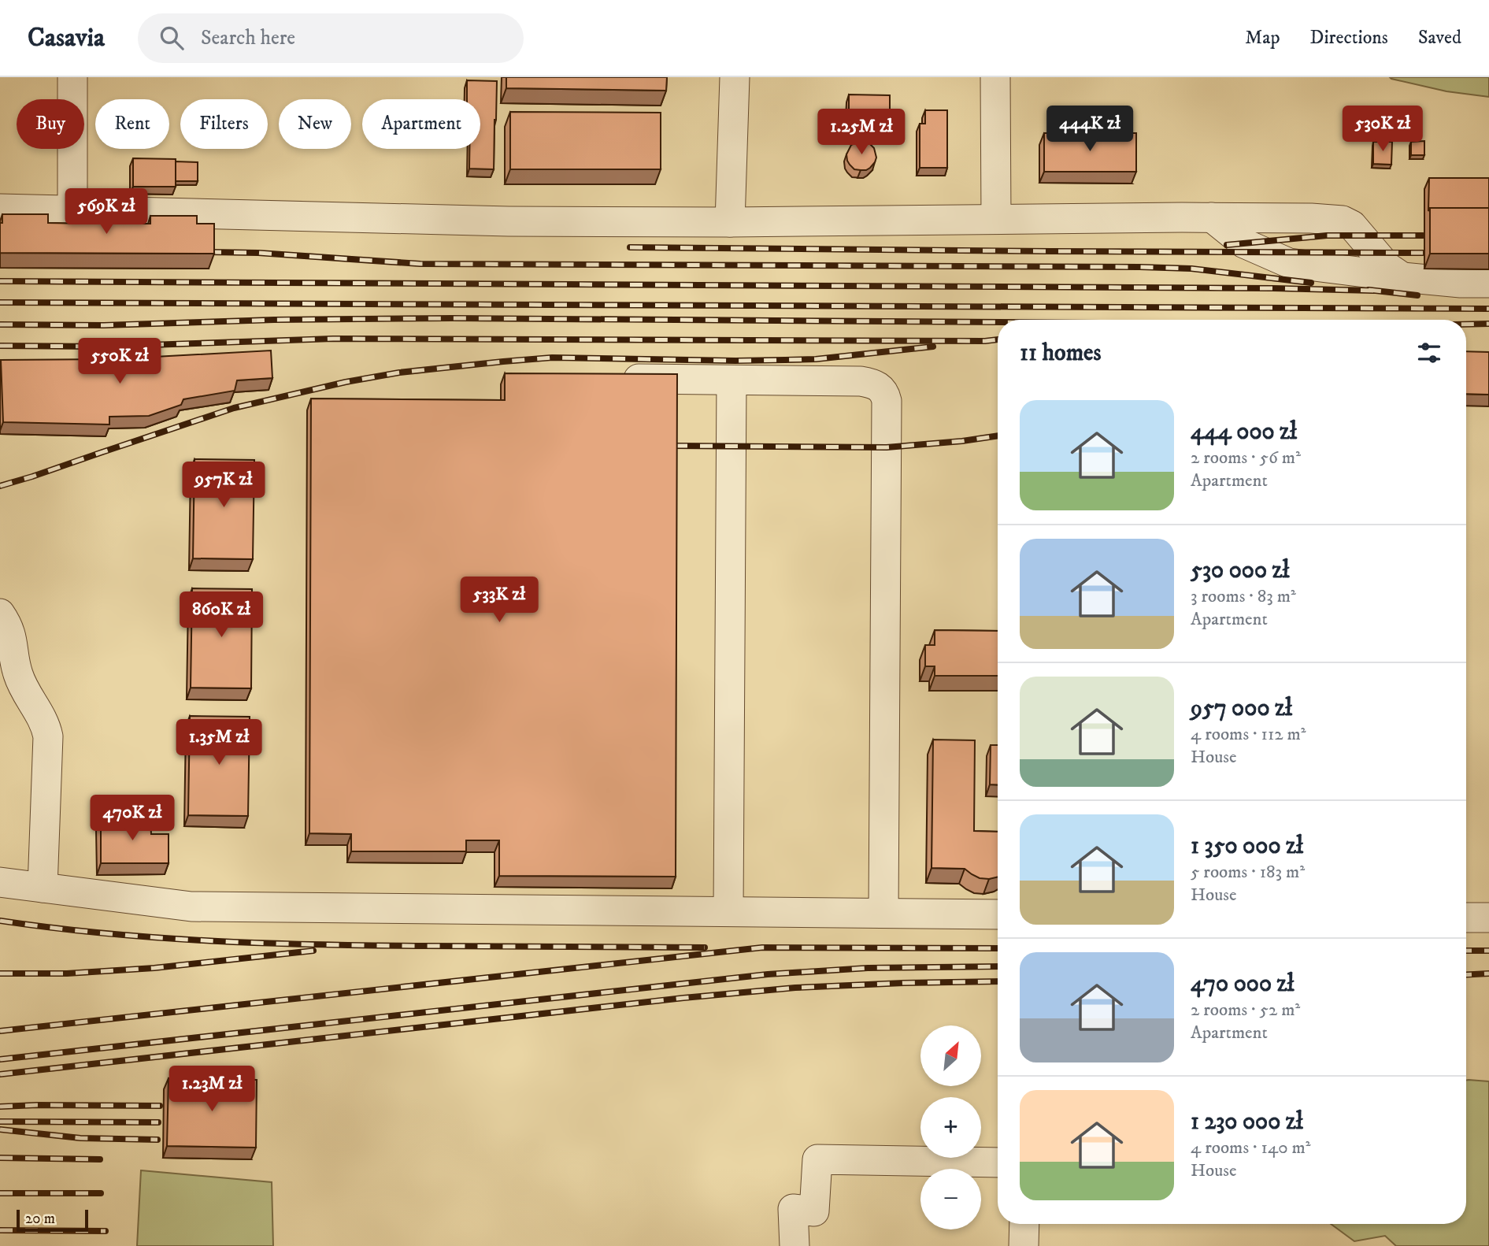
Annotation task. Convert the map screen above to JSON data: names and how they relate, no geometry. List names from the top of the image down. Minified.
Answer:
{"scale_bar":"20 m","north":"top right","page":{"header":"Casavia","search":"Search here","nav":["Map","Directions","Saved"],"chip":["Buy","Rent","Filters","New","Apartment"],"price":["444K zł","530K zł","1.25M zł","569K zł","550K zł","957K zł","533K zł","860K zł","1.35M zł","470K zł","1.23M zł"],"heading":"11 homes","list":[{"name":"444 000 zł","note":"2 rooms · 56 m² · Apartment"},{"name":"530 000 zł","note":"3 rooms · 83 m² · Apartment"},{"name":"957 000 zł","note":"4 rooms · 112 m² · House"},{"name":"1 350 000 zł","note":"5 rooms · 183 m² · House"},{"name":"470 000 zł","note":"2 rooms · 52 m² · Apartment"},{"name":"1 230 000 zł","note":"4 rooms · 140 m² · House"}],"map_buttons":["+","−"],"scale":"20 m"}}
